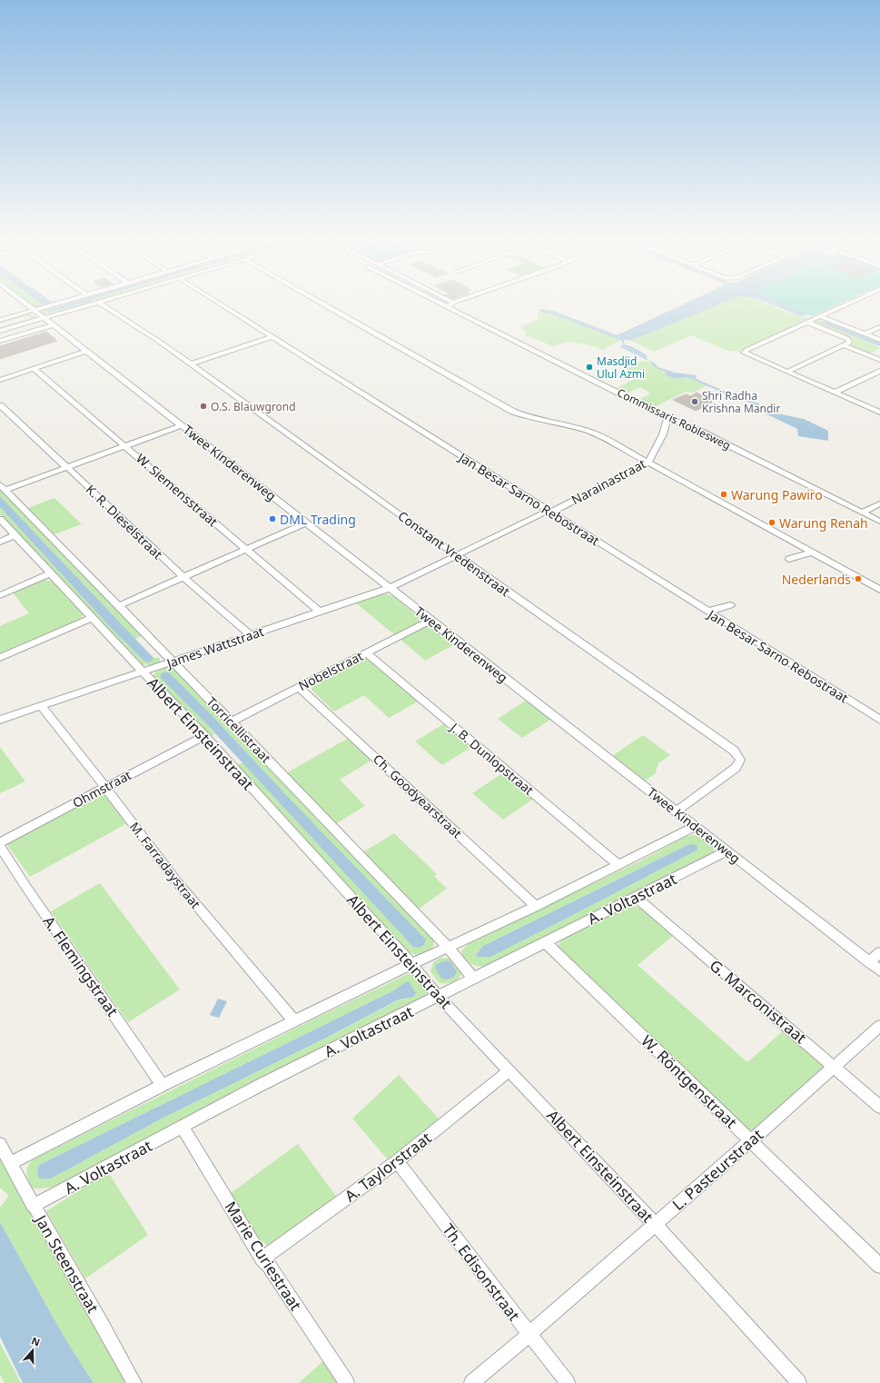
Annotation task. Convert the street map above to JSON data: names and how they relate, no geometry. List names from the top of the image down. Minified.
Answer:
{"streets":{"street":["Commissaris Roblesweg","Twee Kinderenweg","Narainastraat","W. Siemensstraat","Jan Besar Sarno Rebostraat","K. R. Dieselstraat","Constant Vredenstraat","James Wattstraat","Nobelstraat","Torricellistraat","Albert Einsteinstraat","J. B. Dunlopstraat","Ohmstraat","Ch. Goodyearstraat","M. Farradaystraat","A. Voltastraat","A. Flemingstraat","G. Marconistraat","W. Röntgenstraat","A. Taylorstraat","L. Pasteurstraat","Marie Curiestraat","Jan Steenstraat","Th. Edisonstraat"]},"crossings":[["Commissaris Roblesweg","Narainastraat"],["Twee Kinderenweg","Narainastraat"],["Twee Kinderenweg","Constant Vredenstraat"],["Twee Kinderenweg","James Wattstraat"],["Twee Kinderenweg","Nobelstraat"],["Twee Kinderenweg","A. Voltastraat"],["Narainastraat","Jan Besar Sarno Rebostraat"],["Narainastraat","Constant Vredenstraat"],["Narainastraat","James Wattstraat"],["W. Siemensstraat","James Wattstraat"],["K. R. Dieselstraat","James Wattstraat"],["James Wattstraat","Torricellistraat"],["James Wattstraat","Albert Einsteinstraat"],["James Wattstraat","M. Farradaystraat"],["Nobelstraat","Torricellistraat"],["Nobelstraat","J. B. Dunlopstraat"],["Nobelstraat","Ch. Goodyearstraat"],["Torricellistraat","A. Voltastraat"],["Albert Einsteinstraat","Ohmstraat"],["Albert Einsteinstraat","A. Voltastraat"],["Albert Einsteinstraat","A. Taylorstraat"],["Albert Einsteinstraat","L. Pasteurstraat"],["Ohmstraat","M. Farradaystraat"],["A. Voltastraat","G. Marconistraat"],["A. Voltastraat","W. Röntgenstraat"],["A. Voltastraat","Marie Curiestraat"],["A. Voltastraat","Jan Steenstraat"],["G. Marconistraat","L. Pasteurstraat"],["W. Röntgenstraat","L. Pasteurstraat"],["A. Taylorstraat","Marie Curiestraat"],["A. Taylorstraat","Th. Edisonstraat"],["L. Pasteurstraat","Th. Edisonstraat"]],"places":["Masdjid Ulul Azmi","Shri Radha Krishna Mandir","O.S. Blauwgrond","Warung Pawiro","DML Trading","Warung Renah","Nederlands"],"north":"top"}
